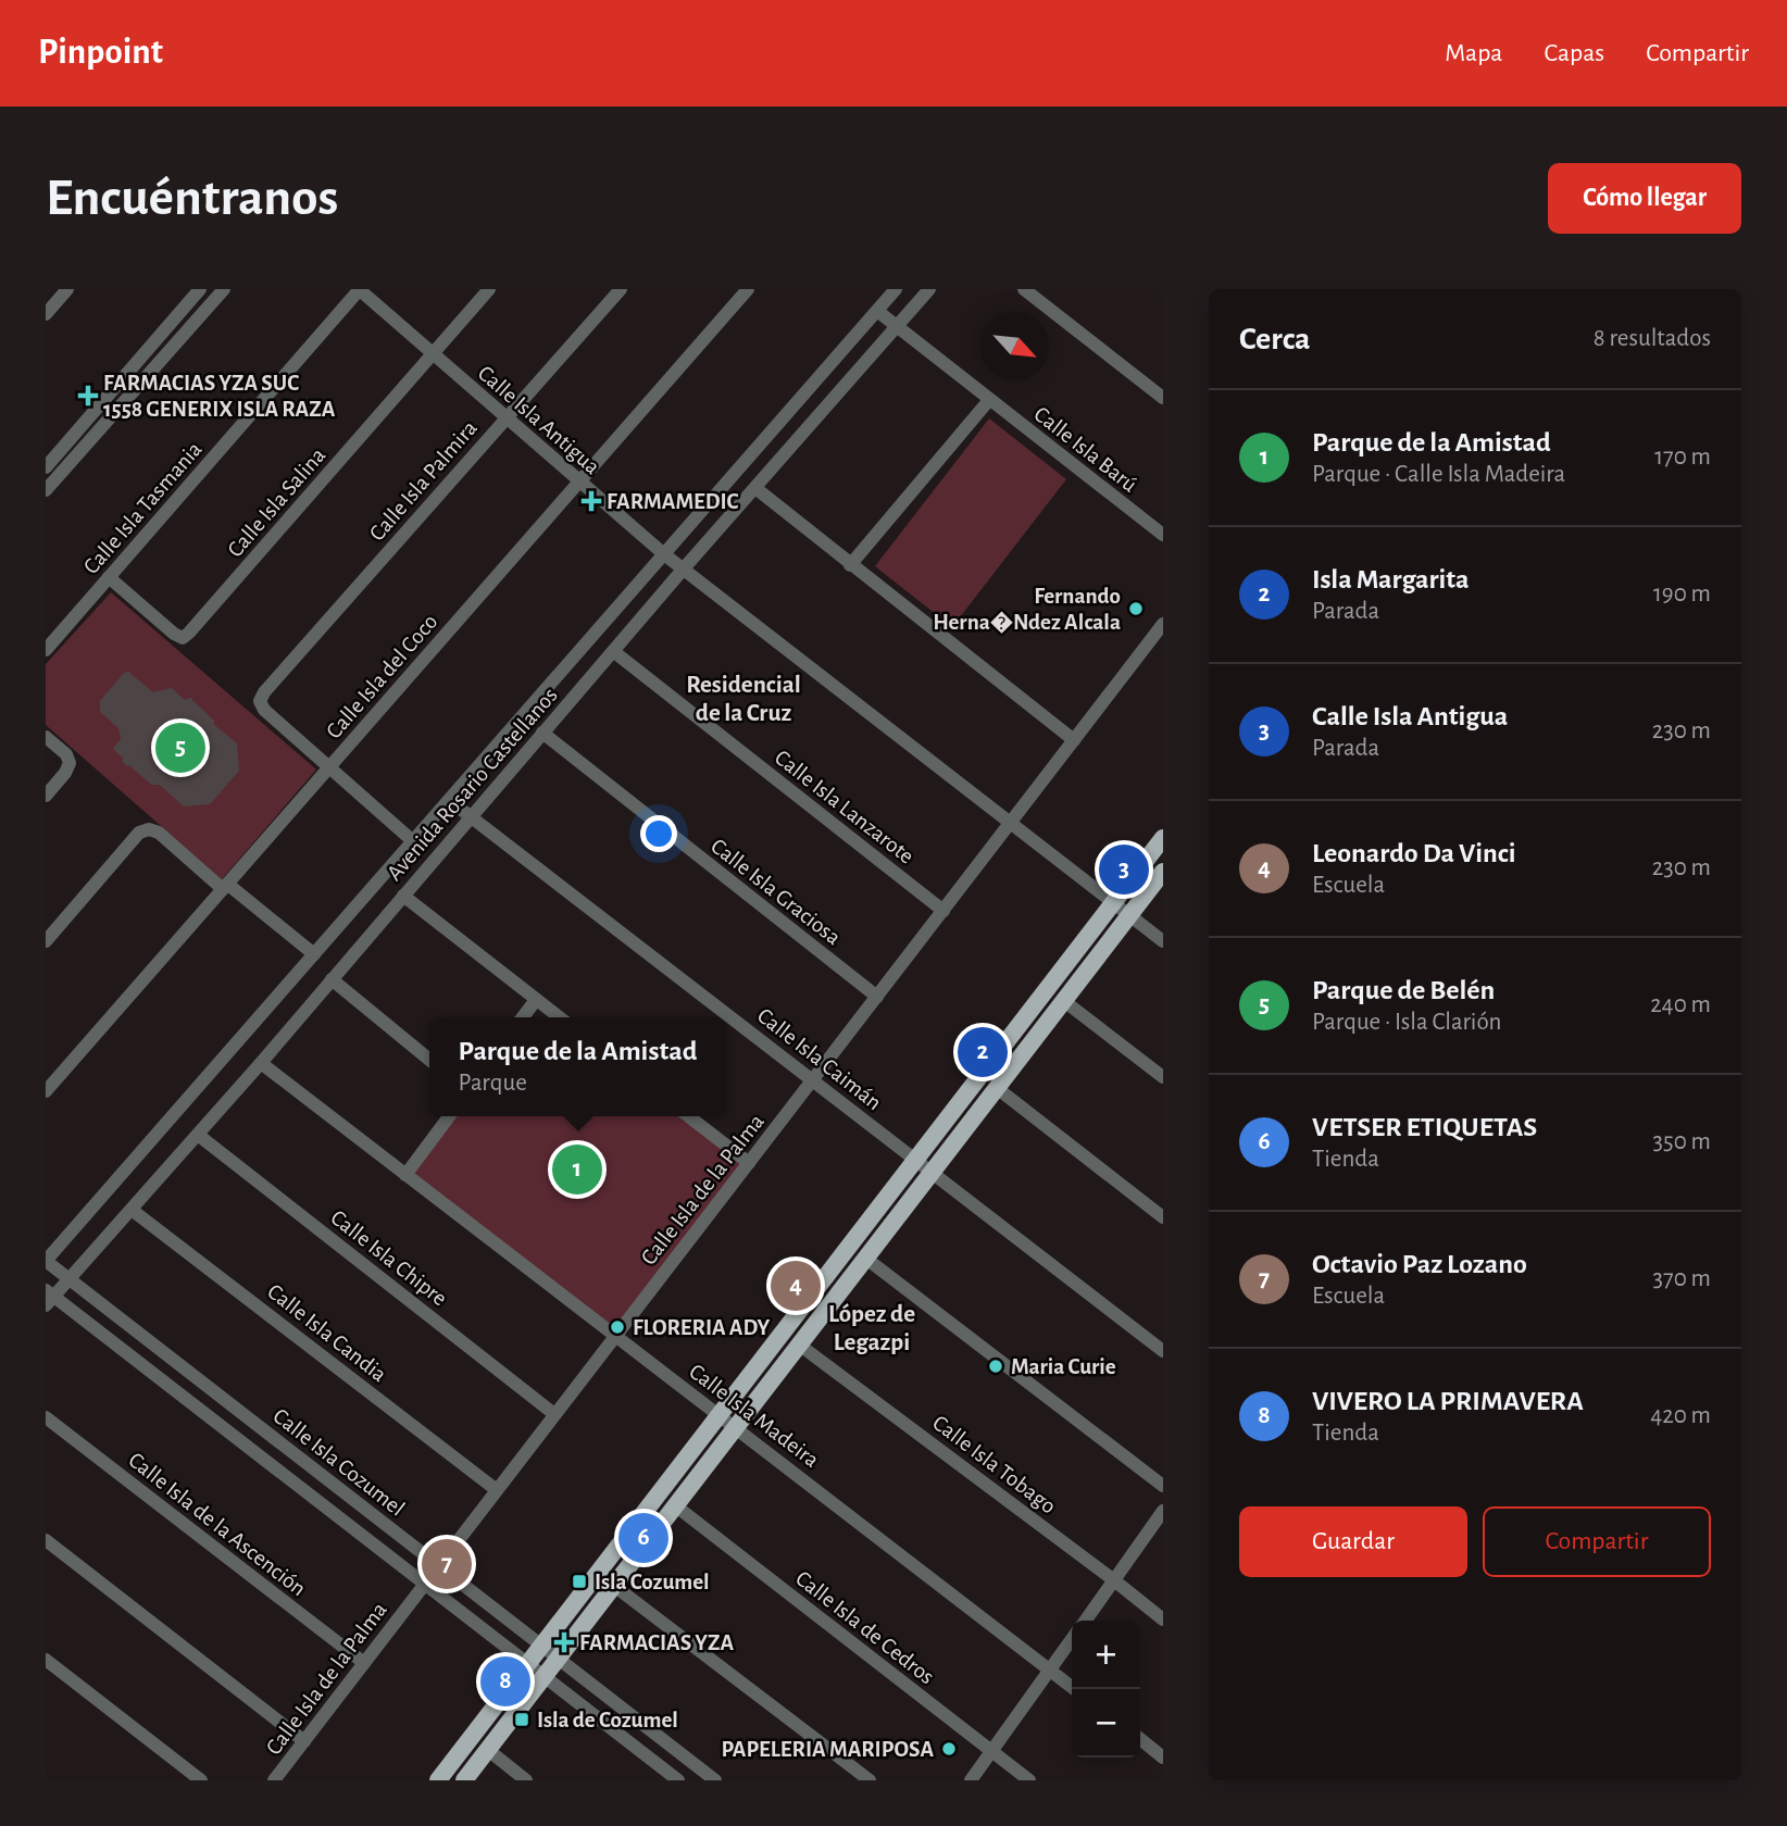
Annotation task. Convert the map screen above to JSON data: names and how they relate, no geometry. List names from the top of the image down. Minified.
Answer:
{"streets":{"street":["Calle Isla Antigua","Calle Isla Barú","Calle Isla Palmira","Calle Isla Salina","Calle Isla Tasmania","Calle Isla del Coco","Avenida Rosario Castellanos","Calle Isla Lanzarote","Calle Isla Graciosa","Calle Isla Caimán","Calle Isla de la Palma","Calle Isla Chipre","Calle Isla Candia","Calle Isla Madeira","Calle Isla Cozumel","Calle Isla Tobago","Calle Isla de la Ascención","Calle Isla de Cedros"]},"crossings":[["Calle Isla Antigua","Calle Isla Palmira"],["Calle Isla Antigua","Calle Isla Salina"],["Calle Isla Antigua","Calle Isla Tasmania"],["Calle Isla Antigua","Calle Isla del Coco"],["Calle Isla Antigua","Avenida Rosario Castellanos"],["Calle Isla Antigua","Calle Isla de la Palma"],["Calle Isla Barú","Avenida Rosario Castellanos"],["Calle Isla Palmira","Calle Isla del Coco"],["Calle Isla Salina","Calle Isla Tasmania"],["Avenida Rosario Castellanos","Calle Isla Lanzarote"],["Avenida Rosario Castellanos","Calle Isla Graciosa"],["Avenida Rosario Castellanos","Calle Isla Caimán"],["Avenida Rosario Castellanos","Calle Isla Chipre"],["Avenida Rosario Castellanos","Calle Isla Candia"],["Avenida Rosario Castellanos","Calle Isla Madeira"],["Avenida Rosario Castellanos","Calle Isla Cozumel"],["Calle Isla Lanzarote","Calle Isla de la Palma"],["Calle Isla Graciosa","Calle Isla de la Palma"],["Calle Isla Caimán","Calle Isla de la Palma"],["Calle Isla de la Palma","Calle Isla Chipre"],["Calle Isla de la Palma","Calle Isla Candia"],["Calle Isla de la Palma","Calle Isla Madeira"],["Calle Isla de la Palma","Calle Isla Cozumel"],["Calle Isla de la Palma","Calle Isla de la Ascención"]],"districts":["Residencial de la Cruz","López de Legazpi"],"places":{"health":["FARMACIAS YZA SUC 1558 GENERIX ISLA RAZA","FARMAMEDIC","FARMACIAS YZA"],"other":["Fernando Herna�Ndez Alcala","FLORERIA ADY","Maria Curie","PAPELERIA MARIPOSA"],"transit":["Isla Cozumel","Isla de Cozumel"]},"north":"bottom right","page":{"header":"Pinpoint","nav":["Mapa","Capas","Compartir"],"buttons":["Cómo llegar",["Guardar","Compartir"]],"title":"Encuéntranos","heading":["Cerca","8 resultados"],"list":[{"mark":"1","name":"Parque de la Amistad","note":"Parque · Calle Isla Madeira","value":"170 m"},{"mark":"2","name":"Isla Margarita","note":"Parada","value":"190 m"},{"mark":"3","name":"Calle Isla Antigua","note":"Parada","value":"230 m"},{"mark":"4","name":"Leonardo Da Vinci","note":"Escuela","value":"230 m"},{"mark":"5","name":"Parque de Belén","note":"Parque · Isla Clarión","value":"240 m"},{"mark":"6","name":"VETSER ETIQUETAS","note":"Tienda","value":"350 m"},{"mark":"7","name":"Octavio Paz Lozano","note":"Escuela","value":"370 m"},{"mark":"8","name":"VIVERO LA PRIMAVERA","note":"Tienda","value":"420 m"}],"pins":["5","3","2","1","4","6","7","8"],"popup":["Parque de la Amistad","Parque"],"map_buttons":["+","−"]}}
